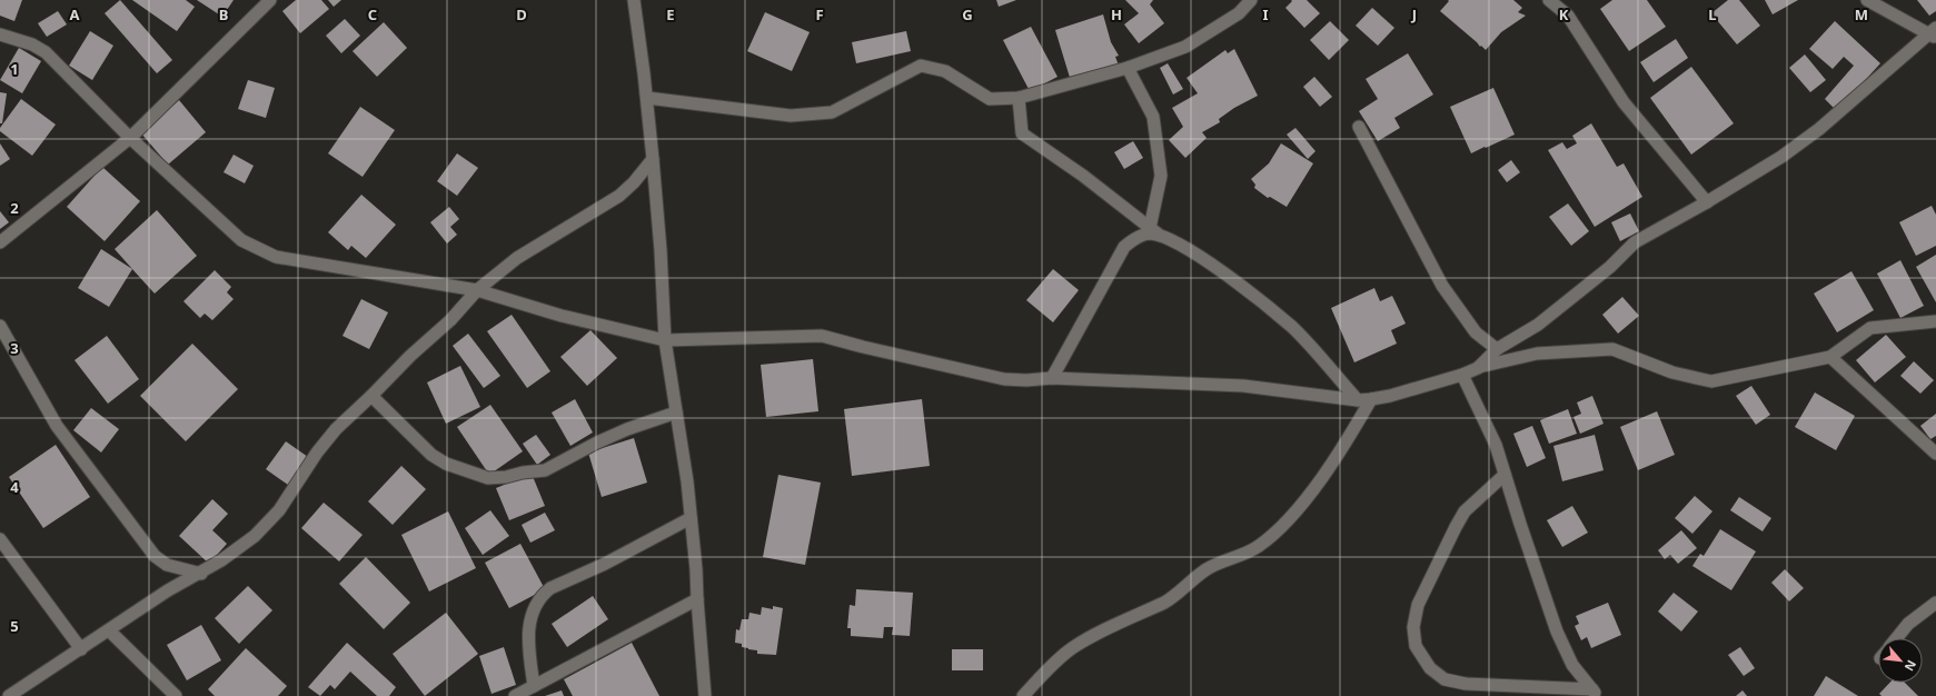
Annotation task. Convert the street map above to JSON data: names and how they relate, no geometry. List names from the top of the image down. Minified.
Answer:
{"north":"bottom right","grid":{"columns":["A","B","C","D","E","F","G","H","I","J","K","L","M"],"rows":["1","2","3","4","5"]}}
